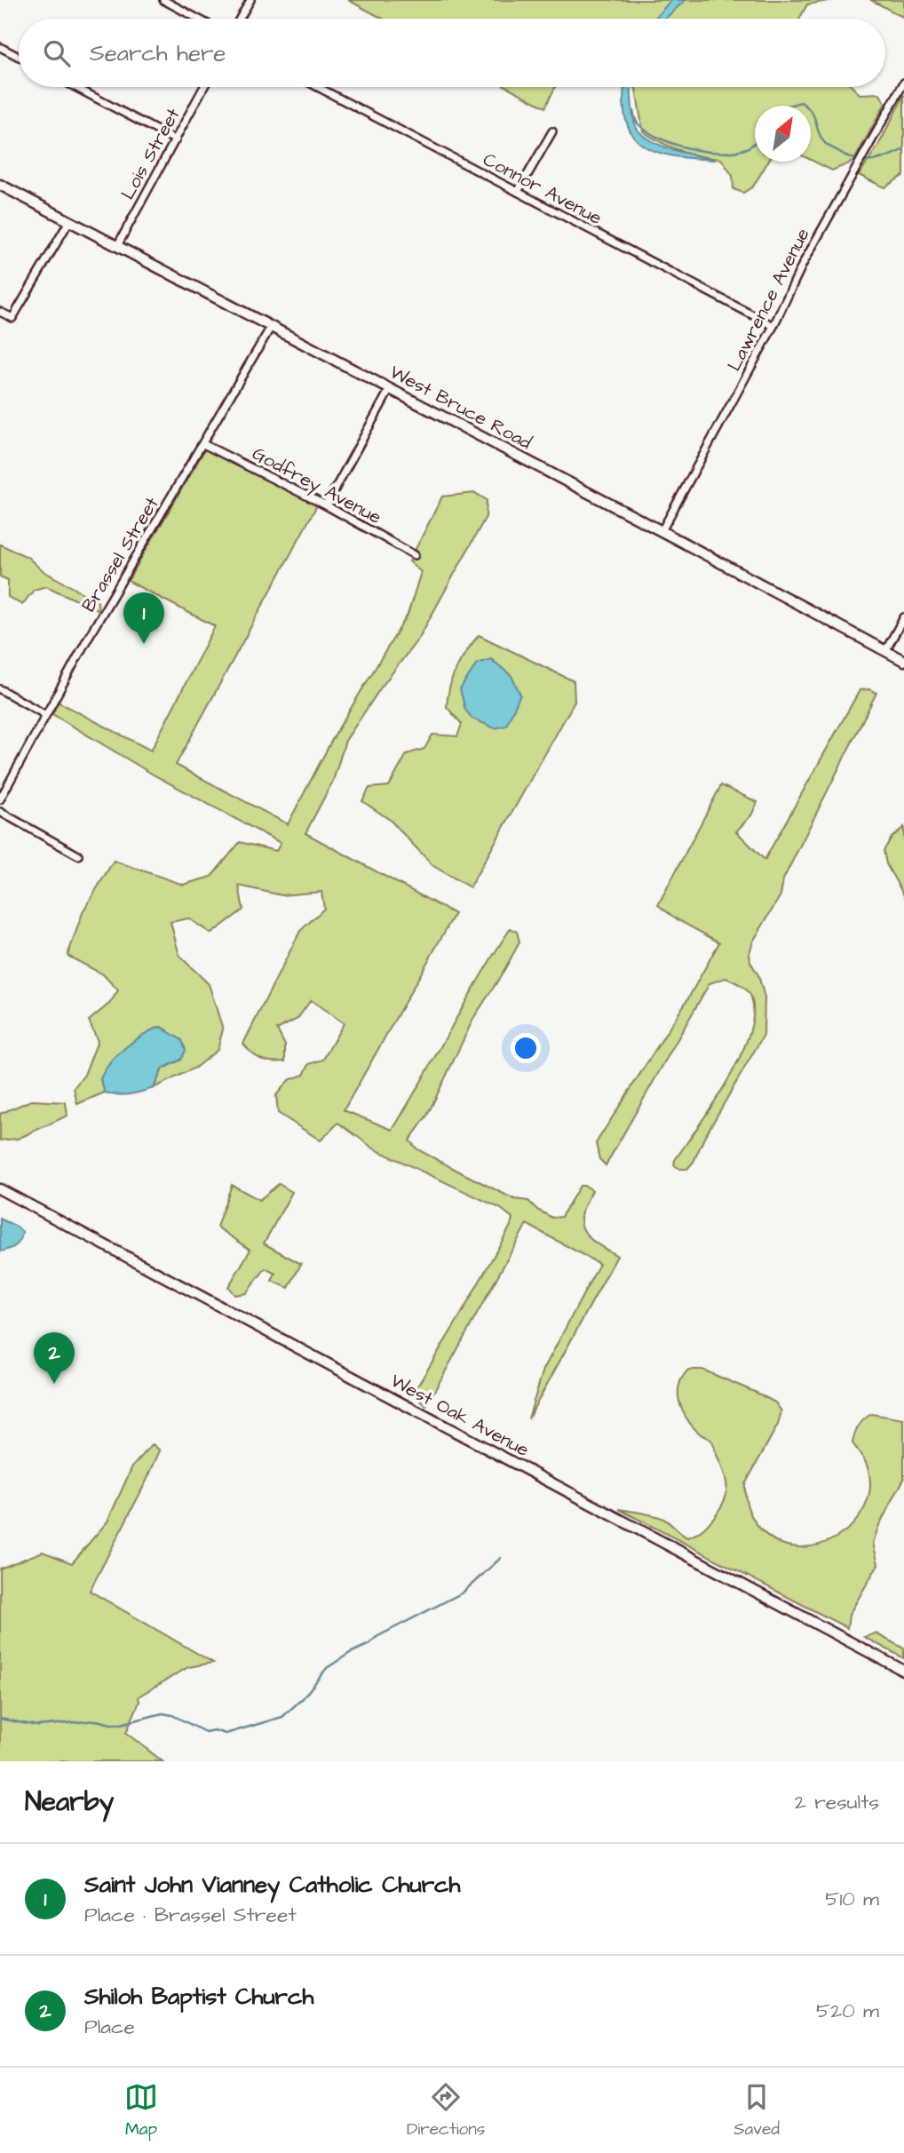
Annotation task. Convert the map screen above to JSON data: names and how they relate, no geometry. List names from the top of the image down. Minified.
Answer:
{"streets":{"street":["Lois Street","Connor Avenue","Lawrence Avenue","West Bruce Road","Godfrey Avenue","Brassel Street","West Oak Avenue"]},"crossings":[["Lois Street","West Bruce Road"],["Connor Avenue","Lawrence Avenue"],["Lawrence Avenue","West Bruce Road"],["West Bruce Road","Brassel Street"],["Godfrey Avenue","Brassel Street"]],"north":"top right","page":{"search":"Search here","pins":["1","2"],"heading":["Nearby","2 results"],"list":[{"mark":"1","name":"Saint John Vianney Catholic Church","note":"Place · Brassel Street","value":"510 m"},{"mark":"2","name":"Shiloh Baptist Church","note":"Place","value":"520 m"}],"nav":["Map","Directions","Saved"]}}
